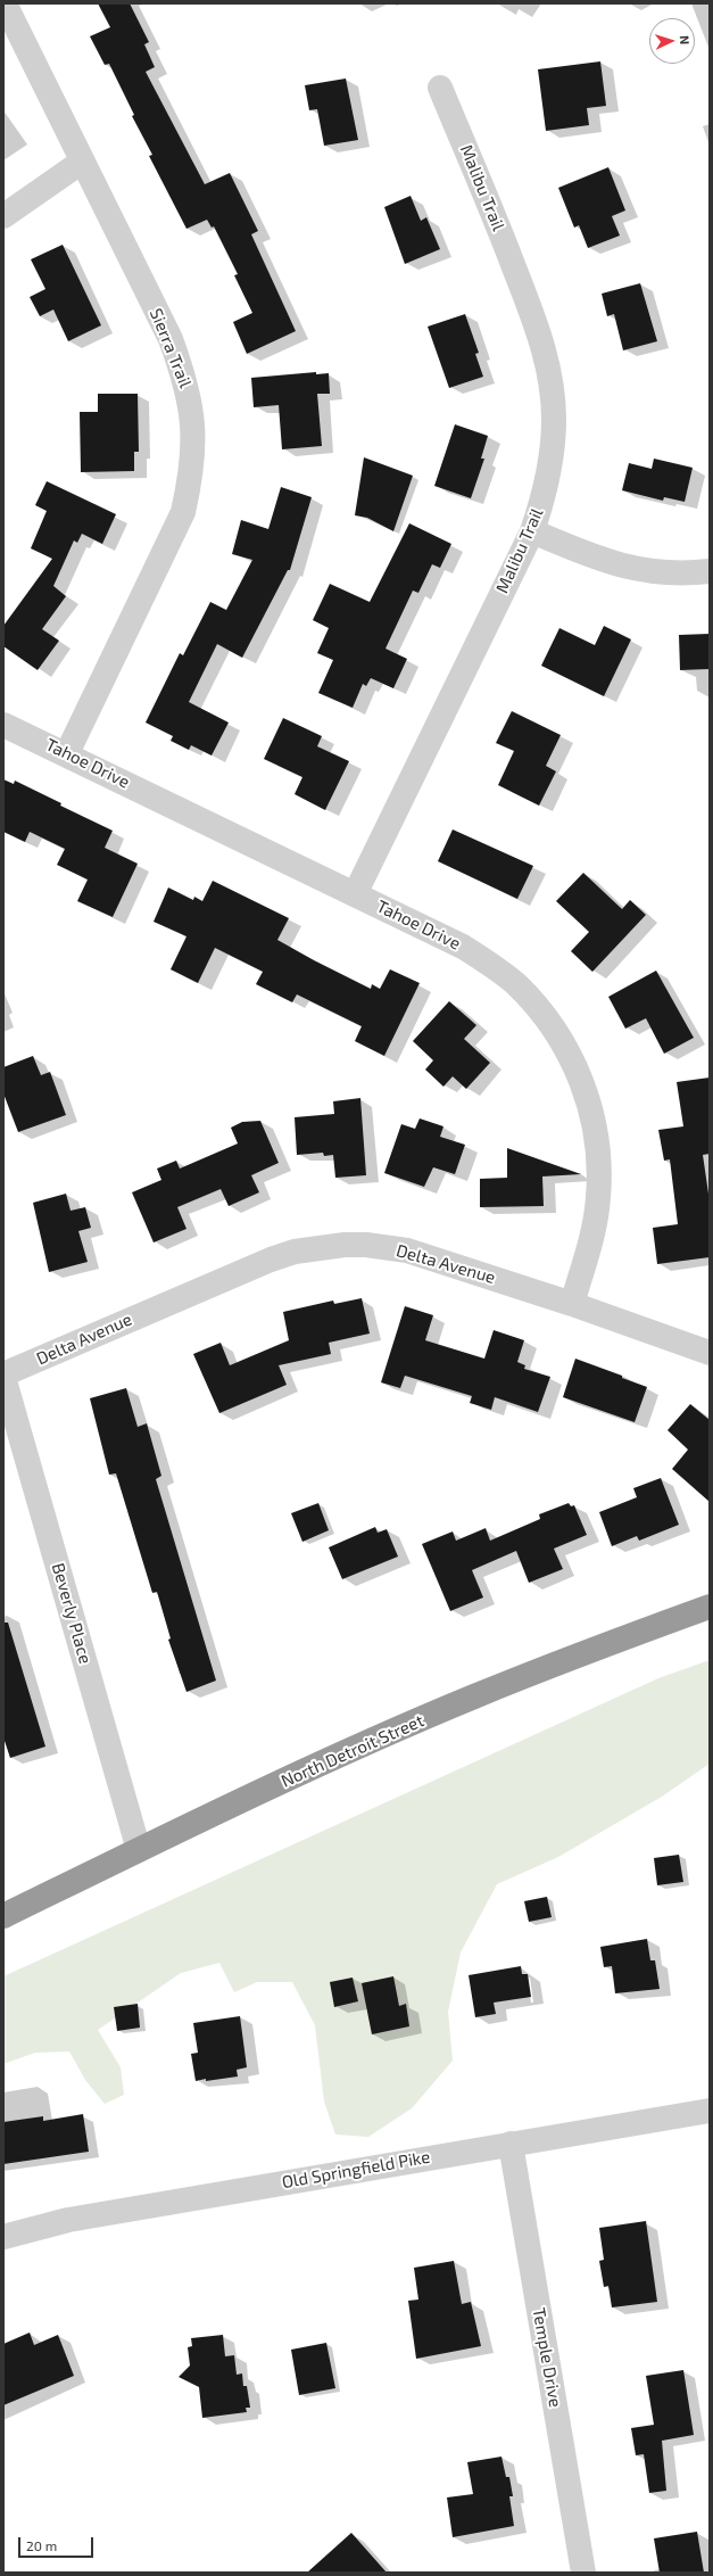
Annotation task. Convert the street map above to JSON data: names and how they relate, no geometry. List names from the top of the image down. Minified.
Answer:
{"streets":{"highway":["North Detroit Street"],"street":["Malibu Trail","Sierra Trail","Tahoe Drive","Delta Avenue","Beverly Place","Old Springfield Pike","Temple Drive"]},"crossings":[["Malibu Trail","Tahoe Drive"],["Sierra Trail","Tahoe Drive"],["Tahoe Drive","Delta Avenue"],["Delta Avenue","Beverly Place"],["Beverly Place","North Detroit Street"],["Old Springfield Pike","Temple Drive"]],"scale_bar":"20 m","north":"right"}
